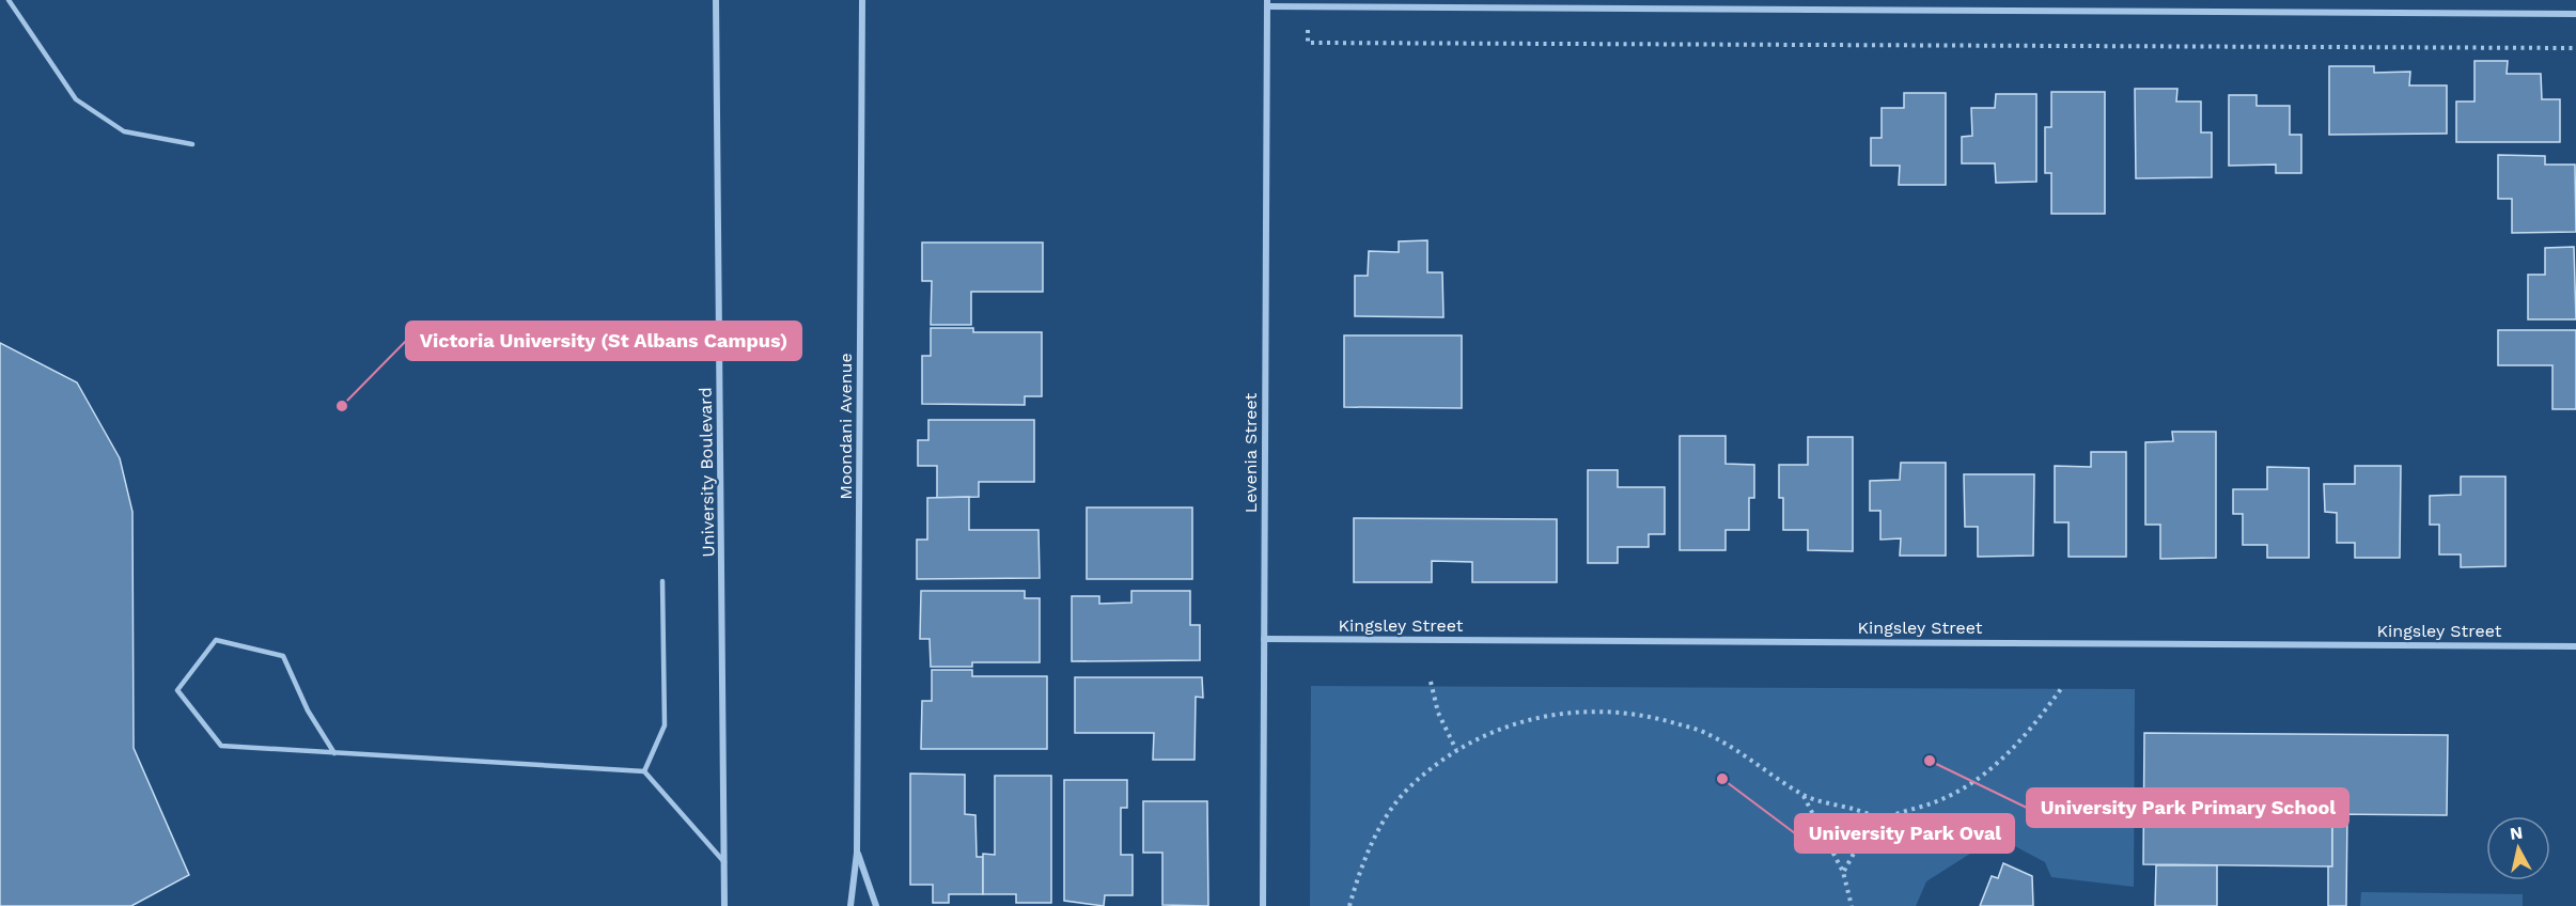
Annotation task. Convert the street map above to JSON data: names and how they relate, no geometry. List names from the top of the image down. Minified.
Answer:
{"streets":{"street":["Moondani Avenue","Levenia Street","University Boulevard","Kingsley Street"]},"crossings":[["Levenia Street","Kingsley Street"]],"places":["Victoria University (St Albans Campus)","University Park Primary School","University Park Oval"],"north":"top"}
